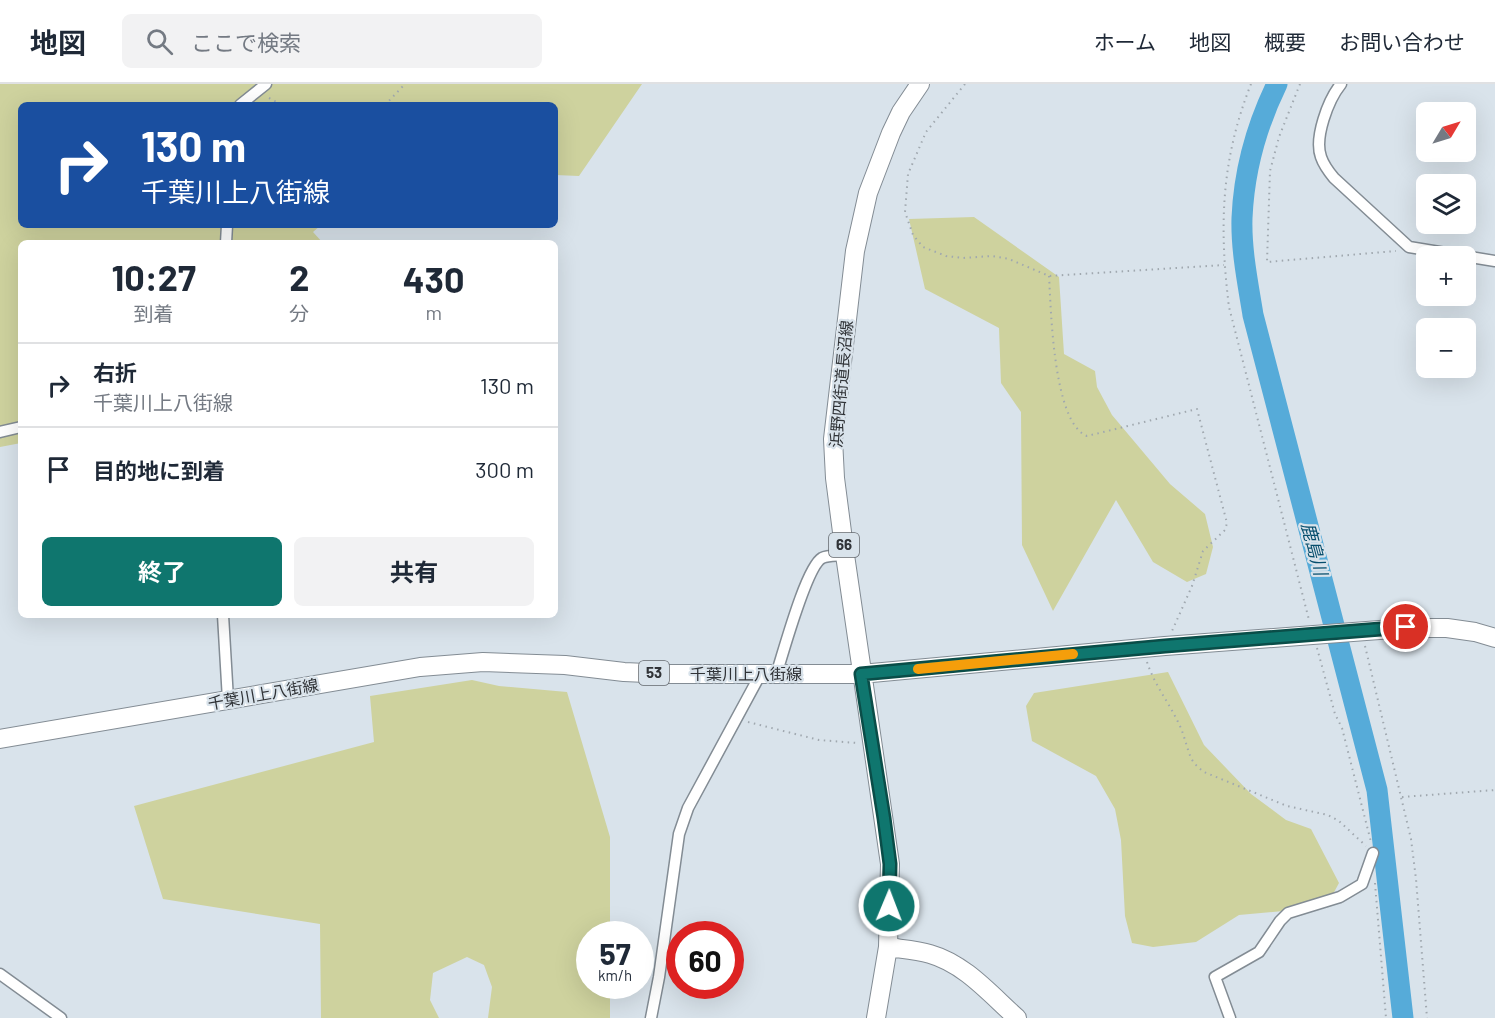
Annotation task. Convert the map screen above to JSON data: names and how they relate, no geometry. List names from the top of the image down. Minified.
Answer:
{"streets":{"main road":["浜野四街道長沼線","66","53","千葉川上八街線"]},"crossings":[["浜野四街道長沼線","千葉川上八街線"]],"water":["鹿島川"],"north":"top right","page":{"header":"地図","search":"ここで検索","nav":["ホーム","地図","概要","お問い合わせ"],"map_buttons":["+","−"],"turn":["130 m","千葉川上八街線"],"eta":["10:27","到着","2","分","430","m"],"list":[{"name":"右折","note":"千葉川上八街線","value":"130 m"},{"name":"目的地に到着","value":"300 m"}],"buttons":["終了","共有"],"speed":"57 km/h","limit":"60"}}
